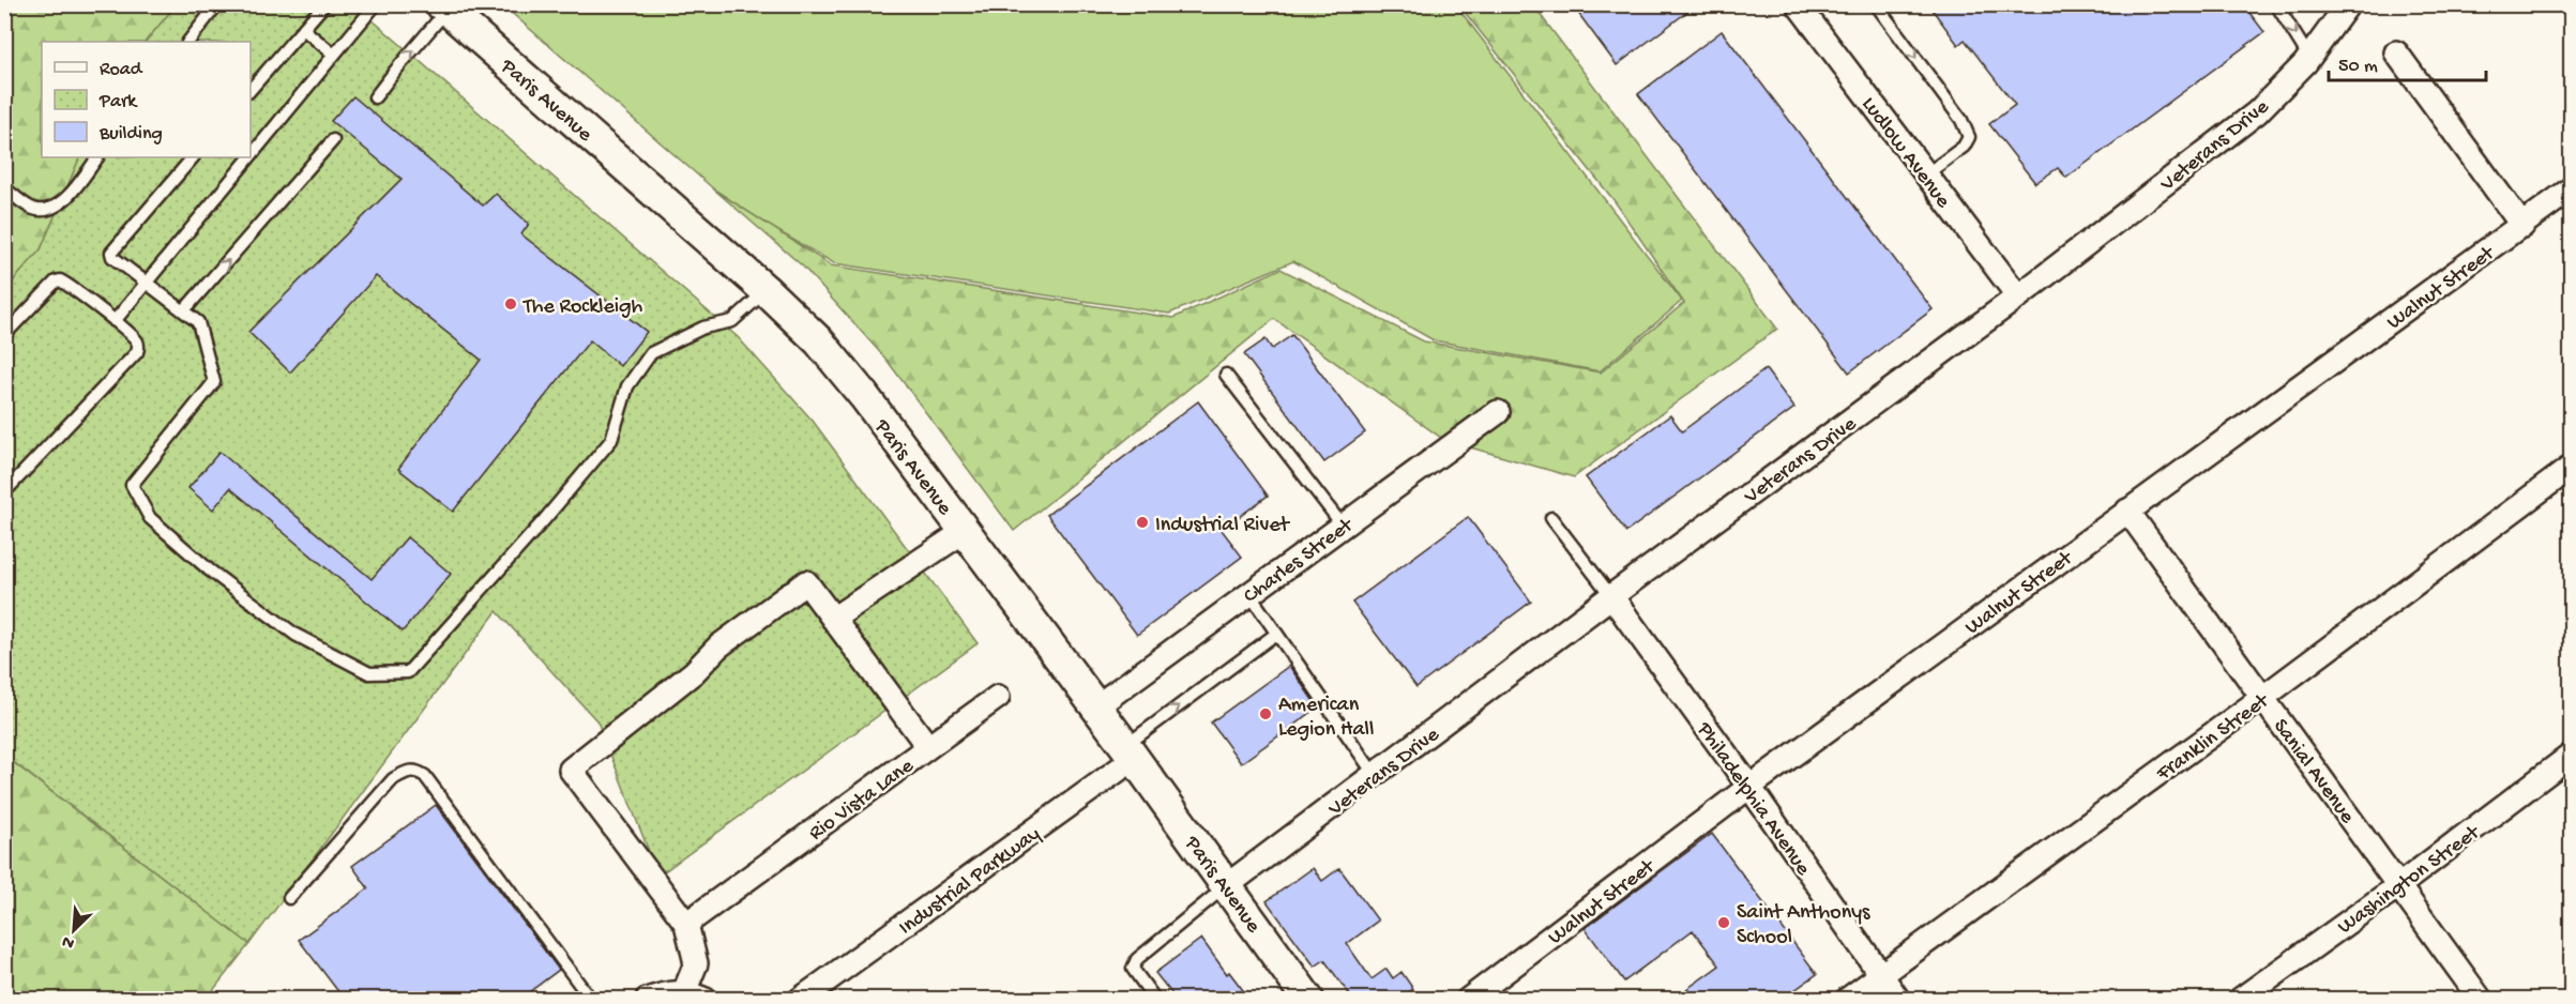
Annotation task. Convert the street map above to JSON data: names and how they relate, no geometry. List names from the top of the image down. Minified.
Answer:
{"streets":{"street":["Paris Avenue","Veterans Drive","Ludlow Avenue","Walnut Street","Charles Street","Franklin Street","Sanial Avenue","Rio Vista Lane","Philadelphia Avenue","Washington Street","Industrial Parkway"]},"crossings":[["Paris Avenue","Veterans Drive"],["Paris Avenue","Charles Street"],["Paris Avenue","Industrial Parkway"],["Veterans Drive","Ludlow Avenue"],["Veterans Drive","Philadelphia Avenue"],["Walnut Street","Sanial Avenue"],["Walnut Street","Philadelphia Avenue"],["Franklin Street","Sanial Avenue"],["Franklin Street","Philadelphia Avenue"],["Sanial Avenue","Washington Street"]],"places":["The Rockleigh","Industrial Rivet","American Legion Hall","Saint Anthonys School"],"legend":["Road","Park","Building"],"scale_bar":"50 m","north":"bottom left"}
